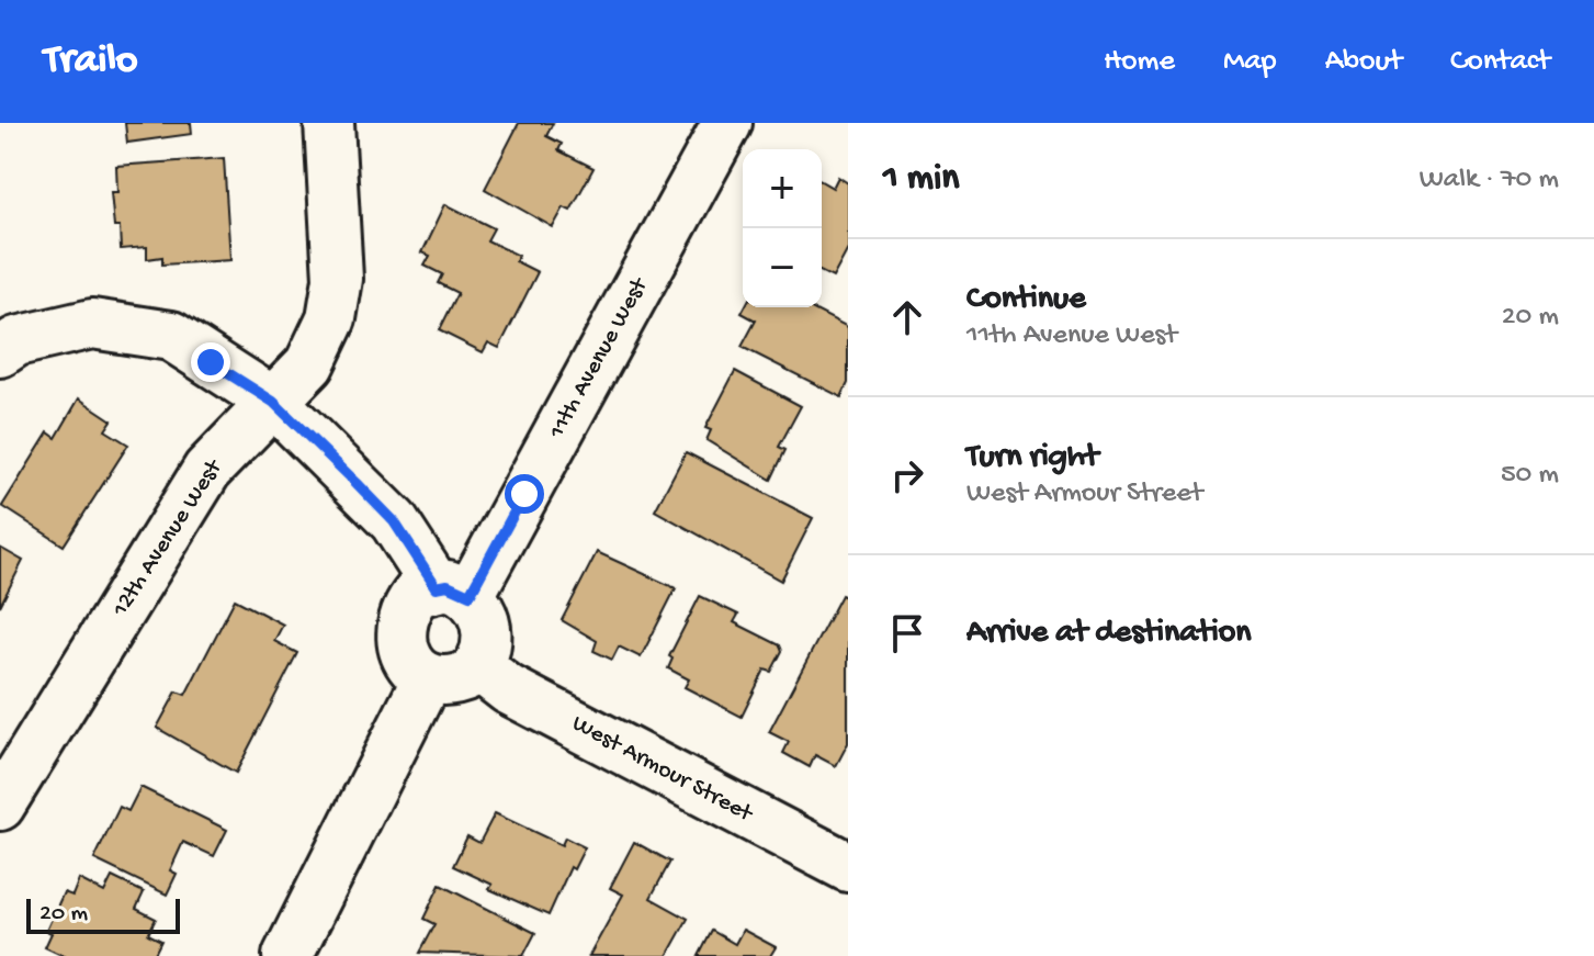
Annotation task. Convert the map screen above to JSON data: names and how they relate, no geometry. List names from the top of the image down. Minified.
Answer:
{"streets":{"street":["11th Avenue West","12th Avenue West","West Armour Street"]},"crossings":[["11th Avenue West","West Armour Street"]],"scale_bar":"20 m","page":{"header":"Trailo","nav":["Home","Map","About","Contact"],"heading":["1 min","Walk · 70 m"],"map_buttons":["+","−"],"list":[["Continue","11th Avenue West","20 m"],["Turn right","West Armour Street","50 m"],"Arrive at destination"],"scale":"20 m"}}
